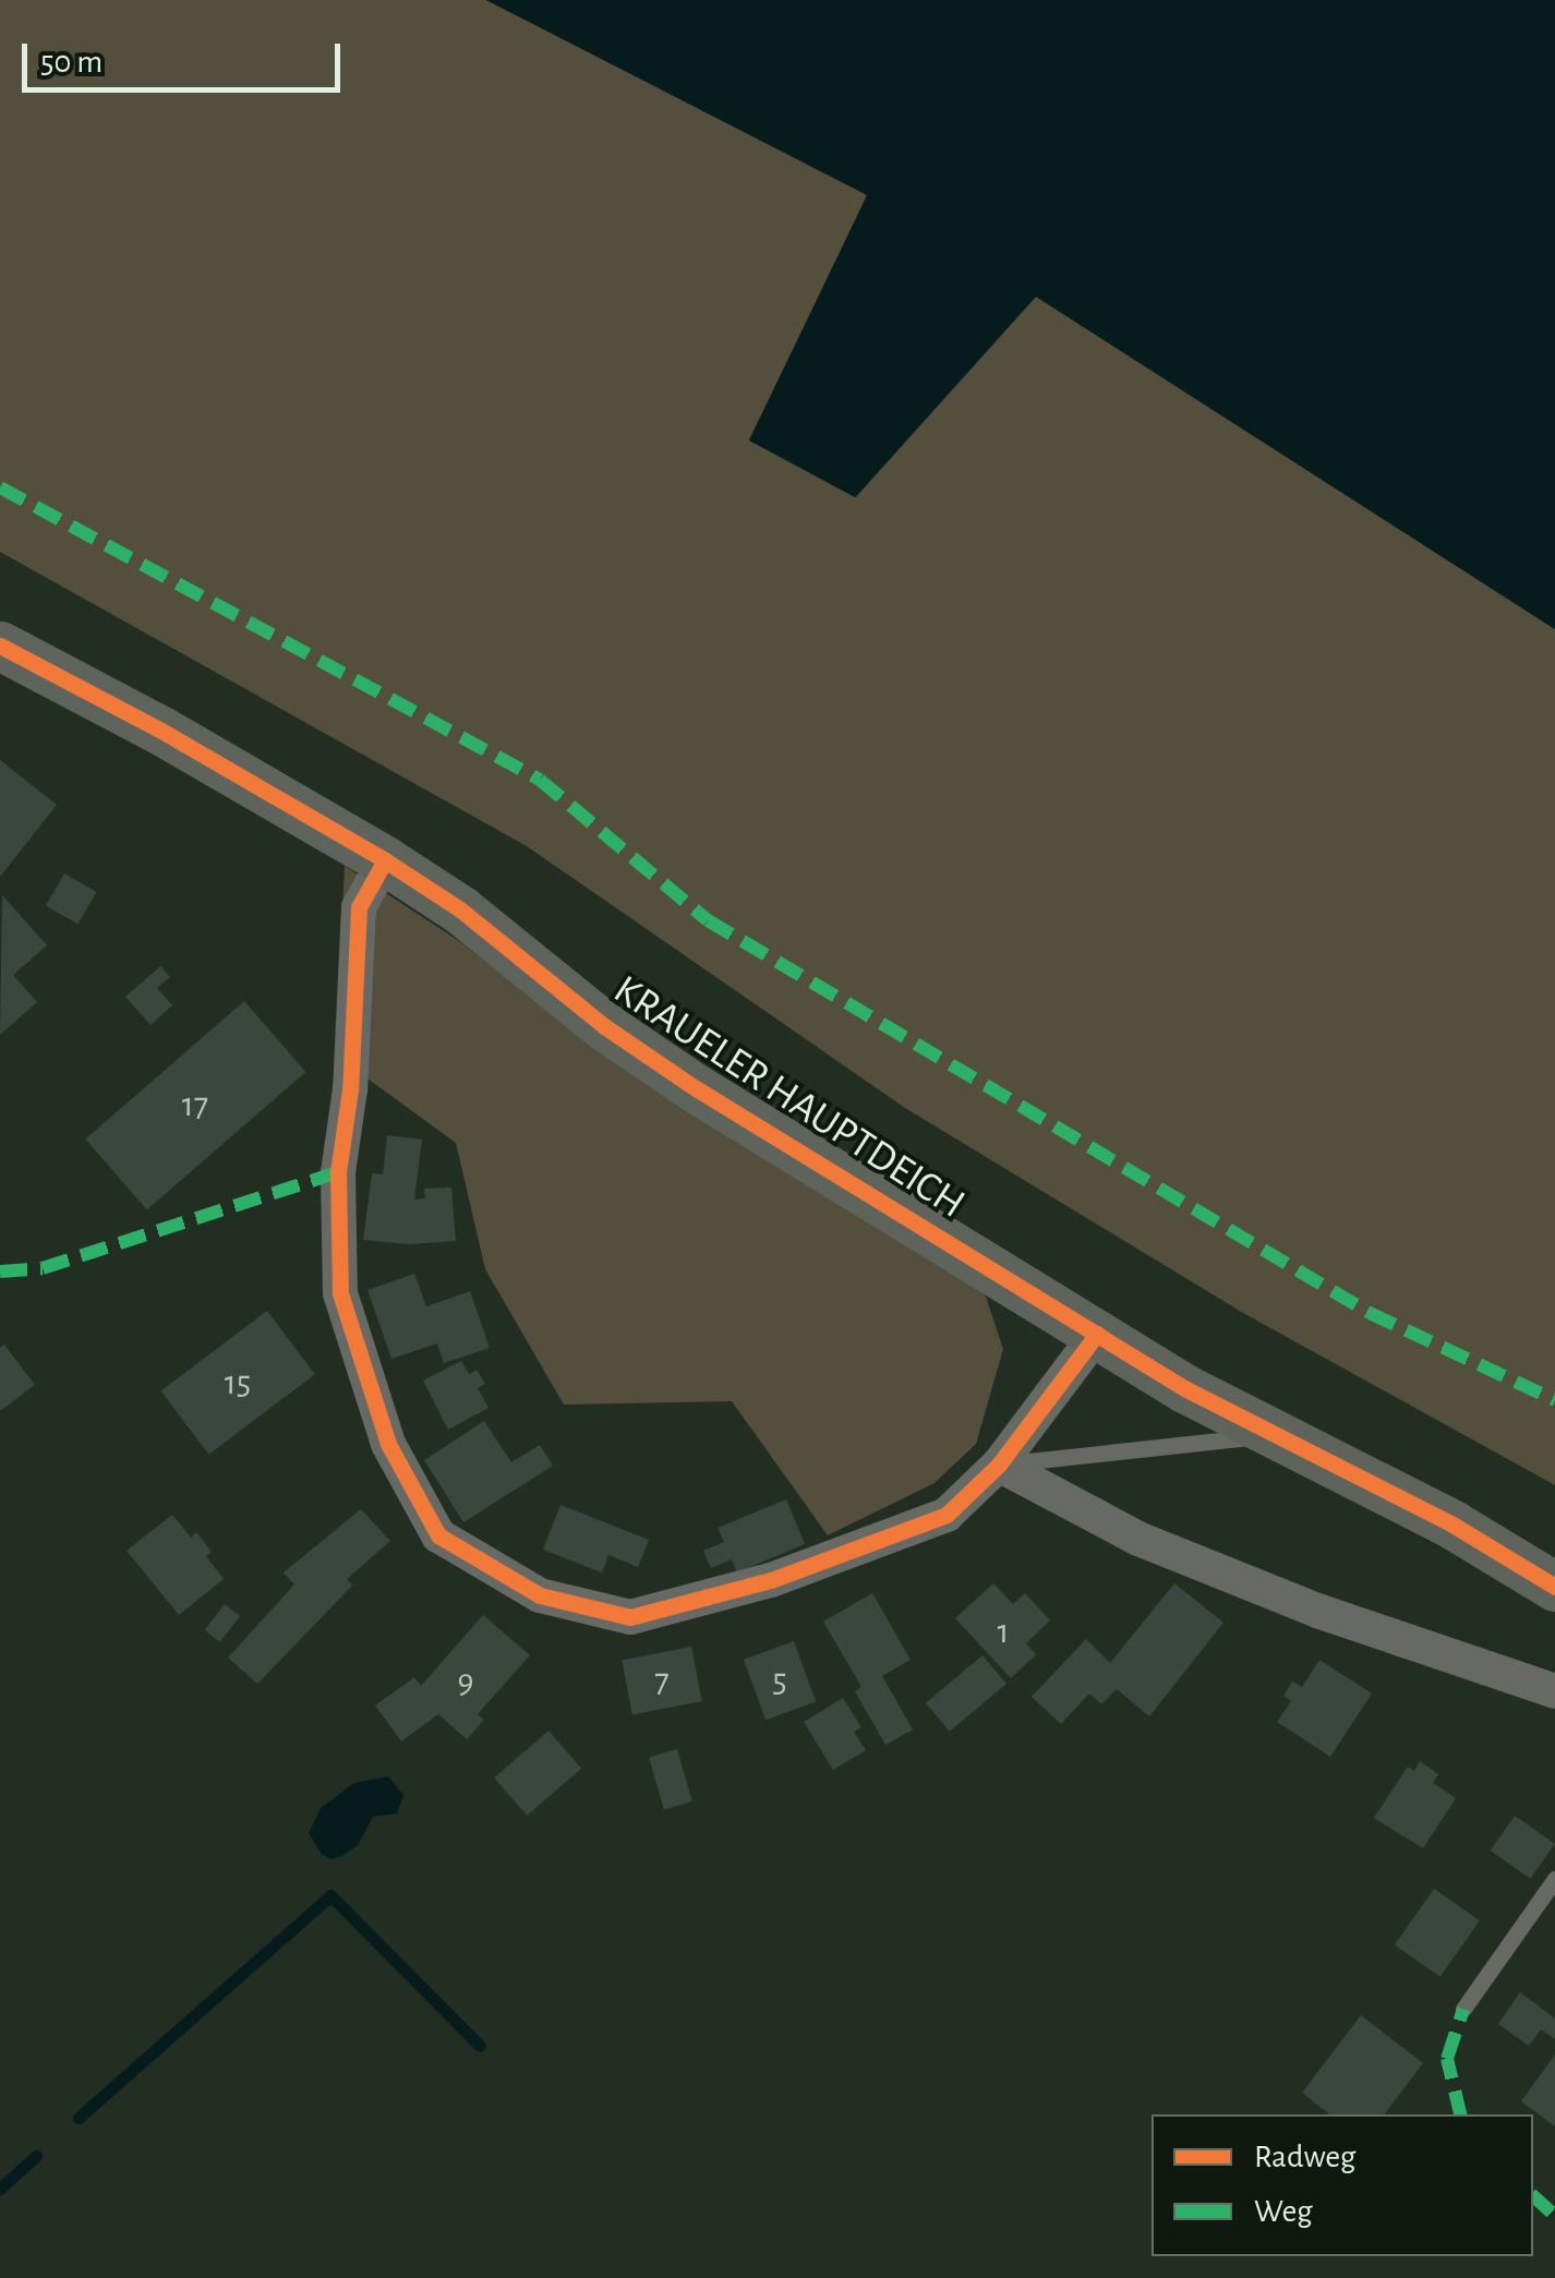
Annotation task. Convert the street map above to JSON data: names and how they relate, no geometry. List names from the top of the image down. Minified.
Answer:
{"streets":{"street":["KRAUELER HAUPTDEICH"]},"house_numbers":["17","15","1","7","5","9"],"legend":["Radweg","Weg"],"scale_bar":"50 m"}
